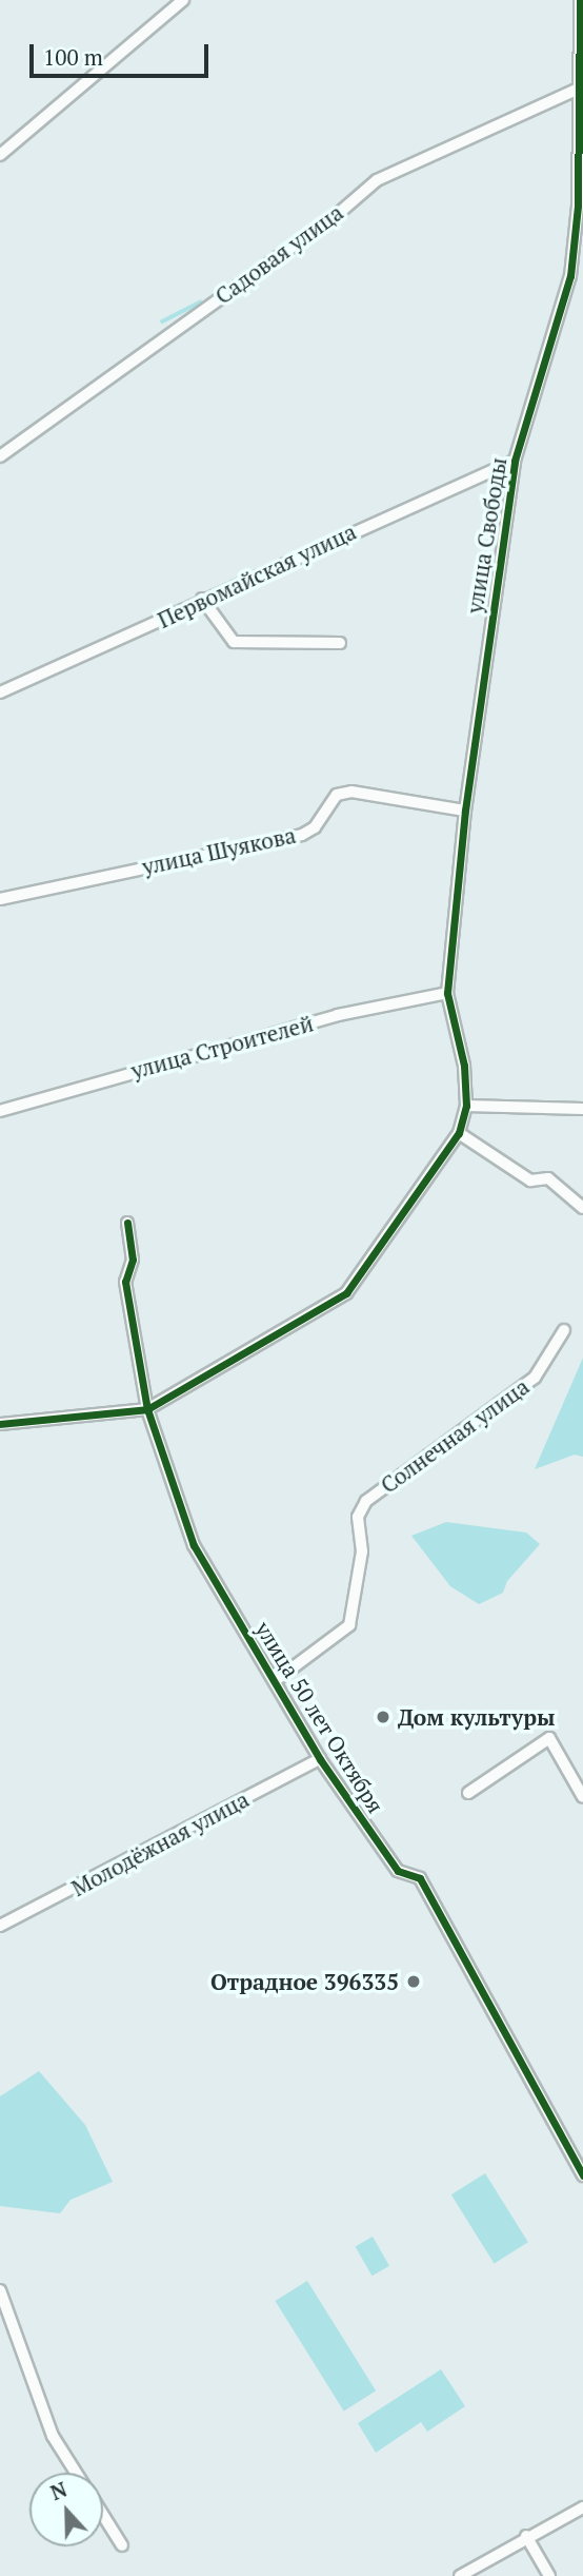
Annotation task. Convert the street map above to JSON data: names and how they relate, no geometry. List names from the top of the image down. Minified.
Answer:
{"streets":{"street":["Садовая улица","улица Свободы","Первомайская улица","улица Шуякова","улица Строителей","Солнечная улица","улица 50 лет Октября","Молодёжная улица"]},"crossings":[["Садовая улица","улица Свободы"],["улица Свободы","Первомайская улица"],["улица Свободы","улица Шуякова"],["улица Свободы","улица Строителей"],["Солнечная улица","улица 50 лет Октября"],["улица 50 лет Октября","Молодёжная улица"]],"places":["Дом культуры","Отрадное 396335"],"scale_bar":"100 m","north":"top"}
